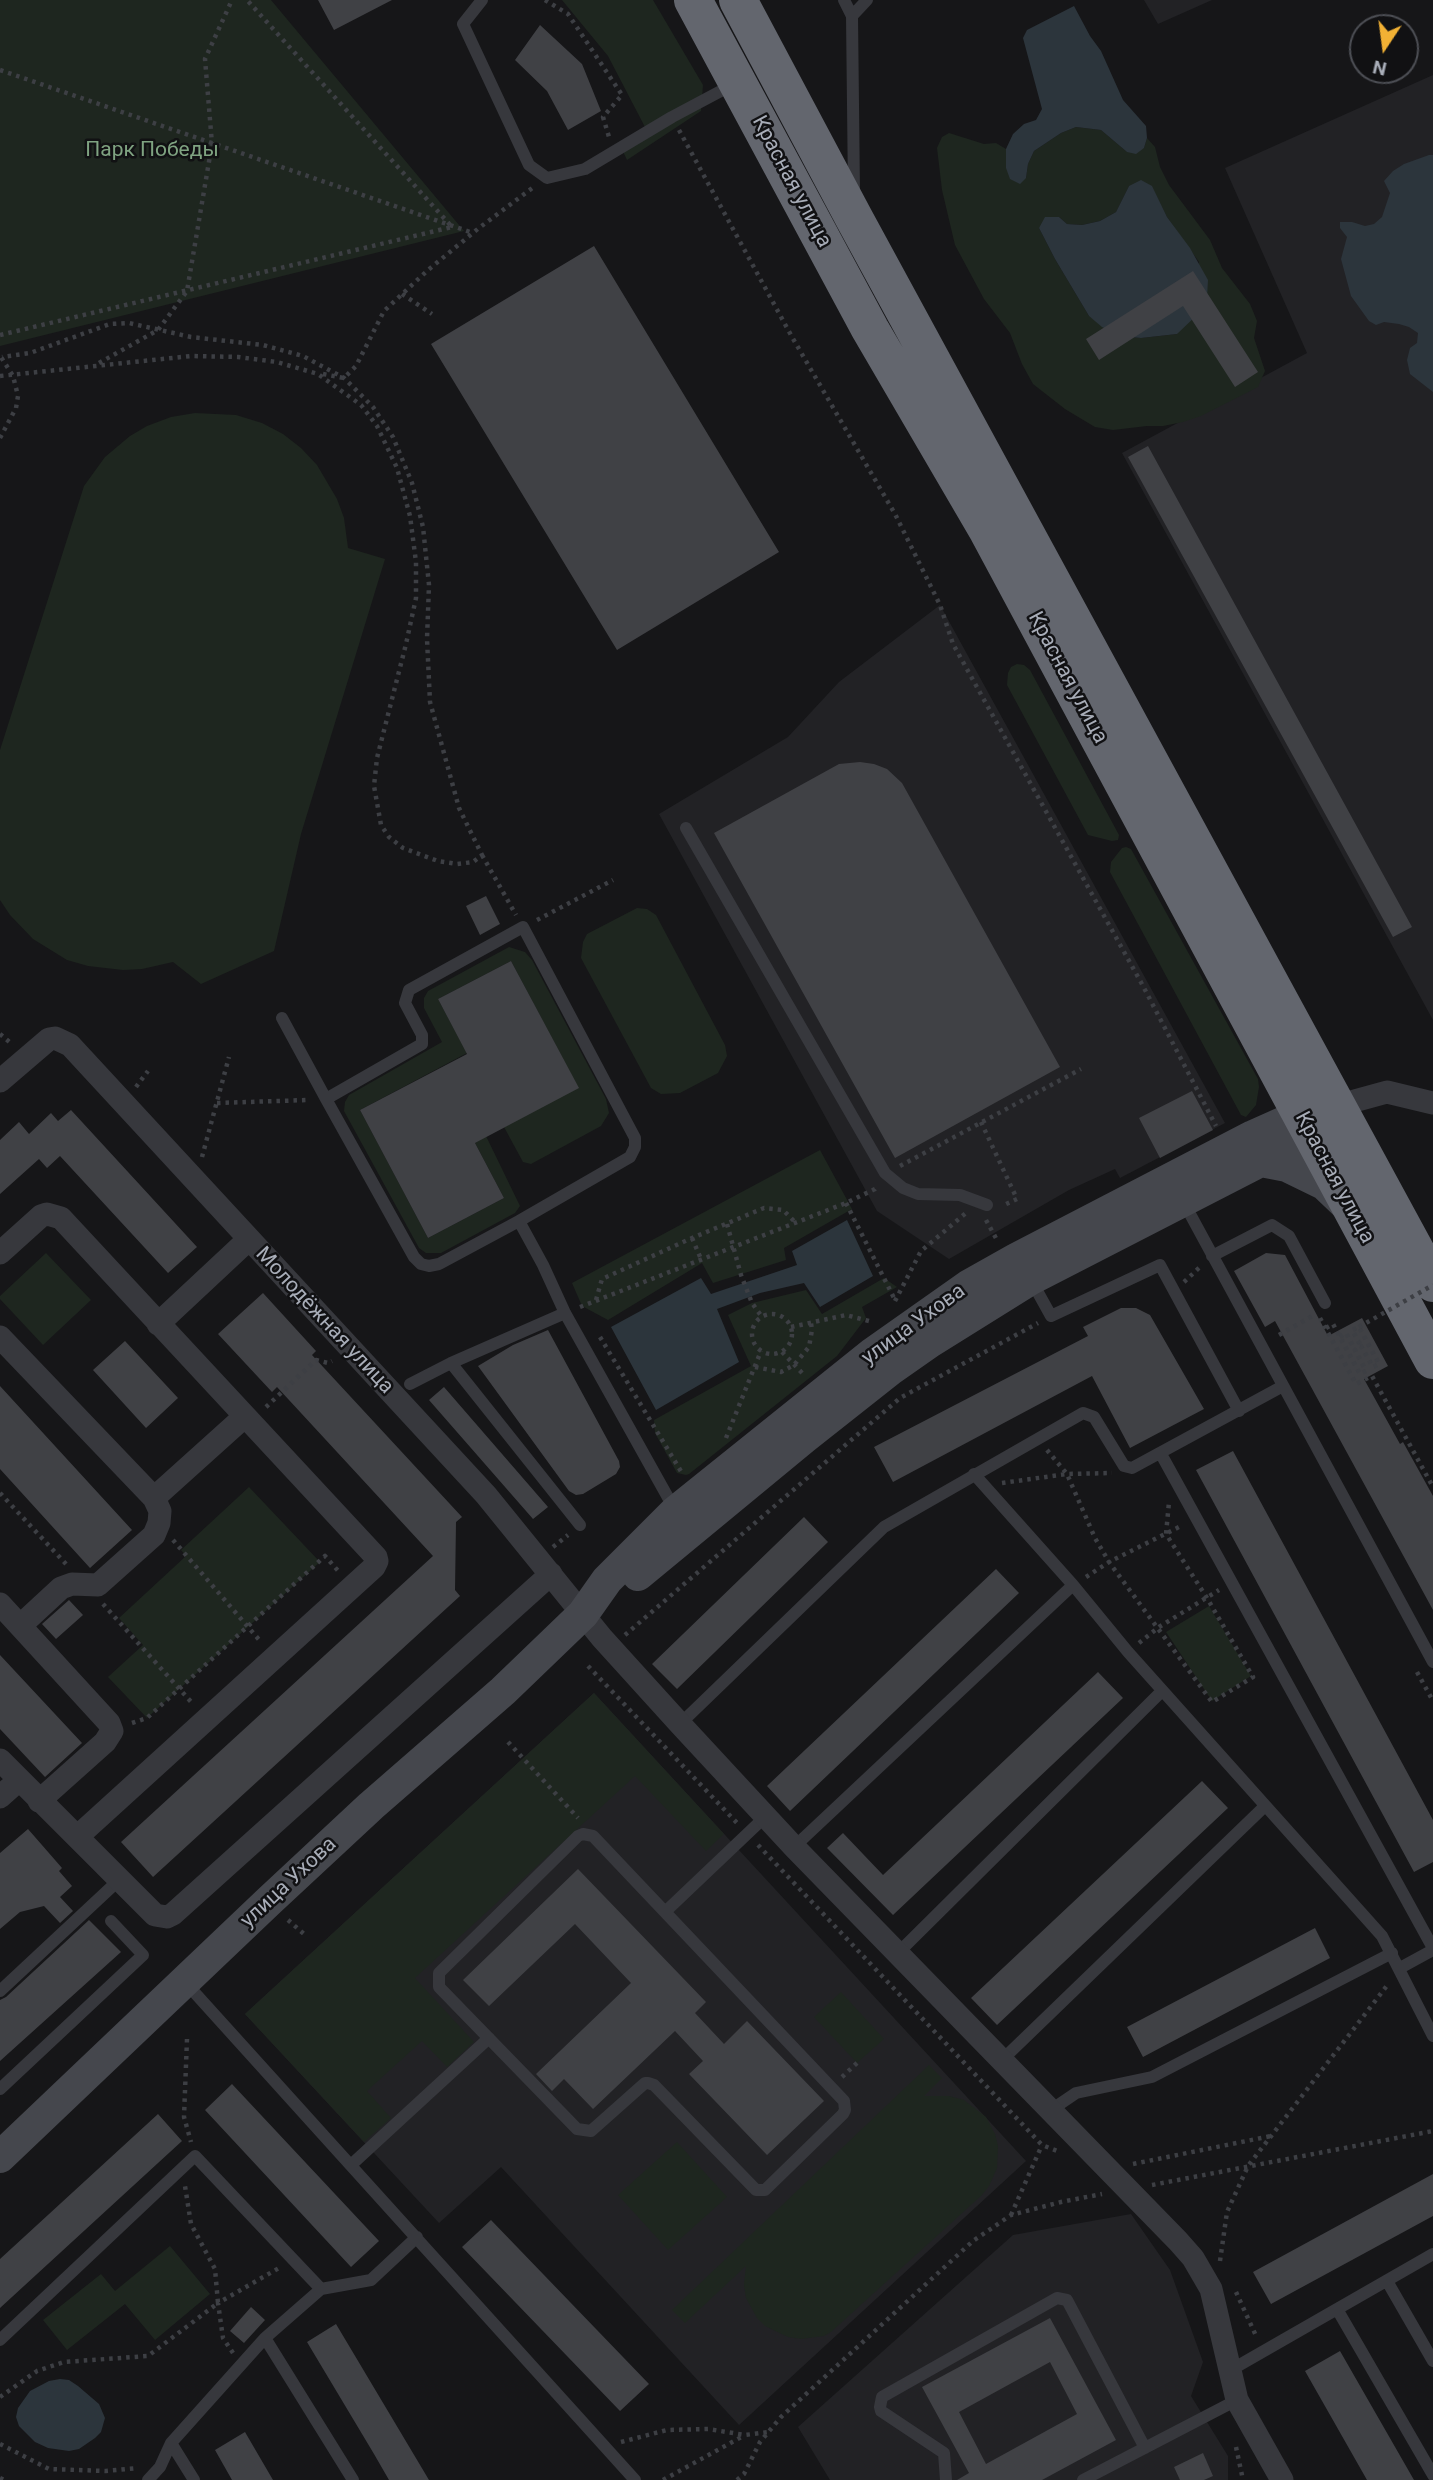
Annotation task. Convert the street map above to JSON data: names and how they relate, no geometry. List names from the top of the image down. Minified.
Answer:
{"streets":{"highway":["Красная улица"],"street":["Молодёжная улица","улица Ухова"]},"crossings":[["Красная улица","улица Ухова"],["Молодёжная улица","улица Ухова"]],"parks":["Парк Победы"],"north":"bottom"}
